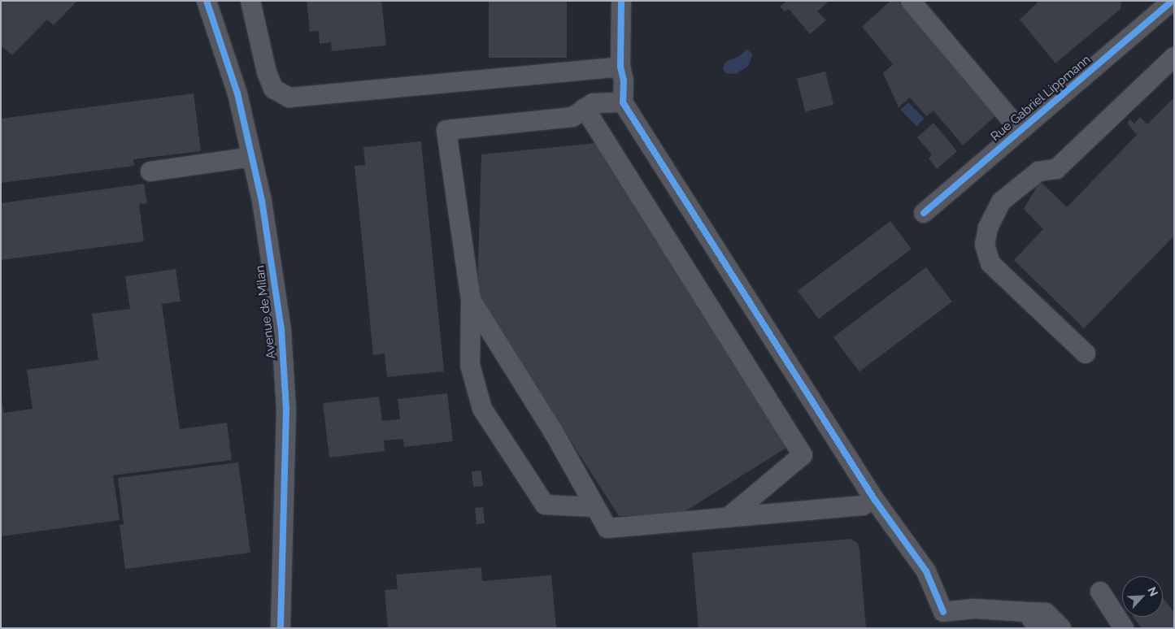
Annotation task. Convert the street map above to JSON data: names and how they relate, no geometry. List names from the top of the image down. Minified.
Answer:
{"streets":{"street":["Rue Gabriel Lippmann","Avenue de Milan"]},"north":"top right"}
